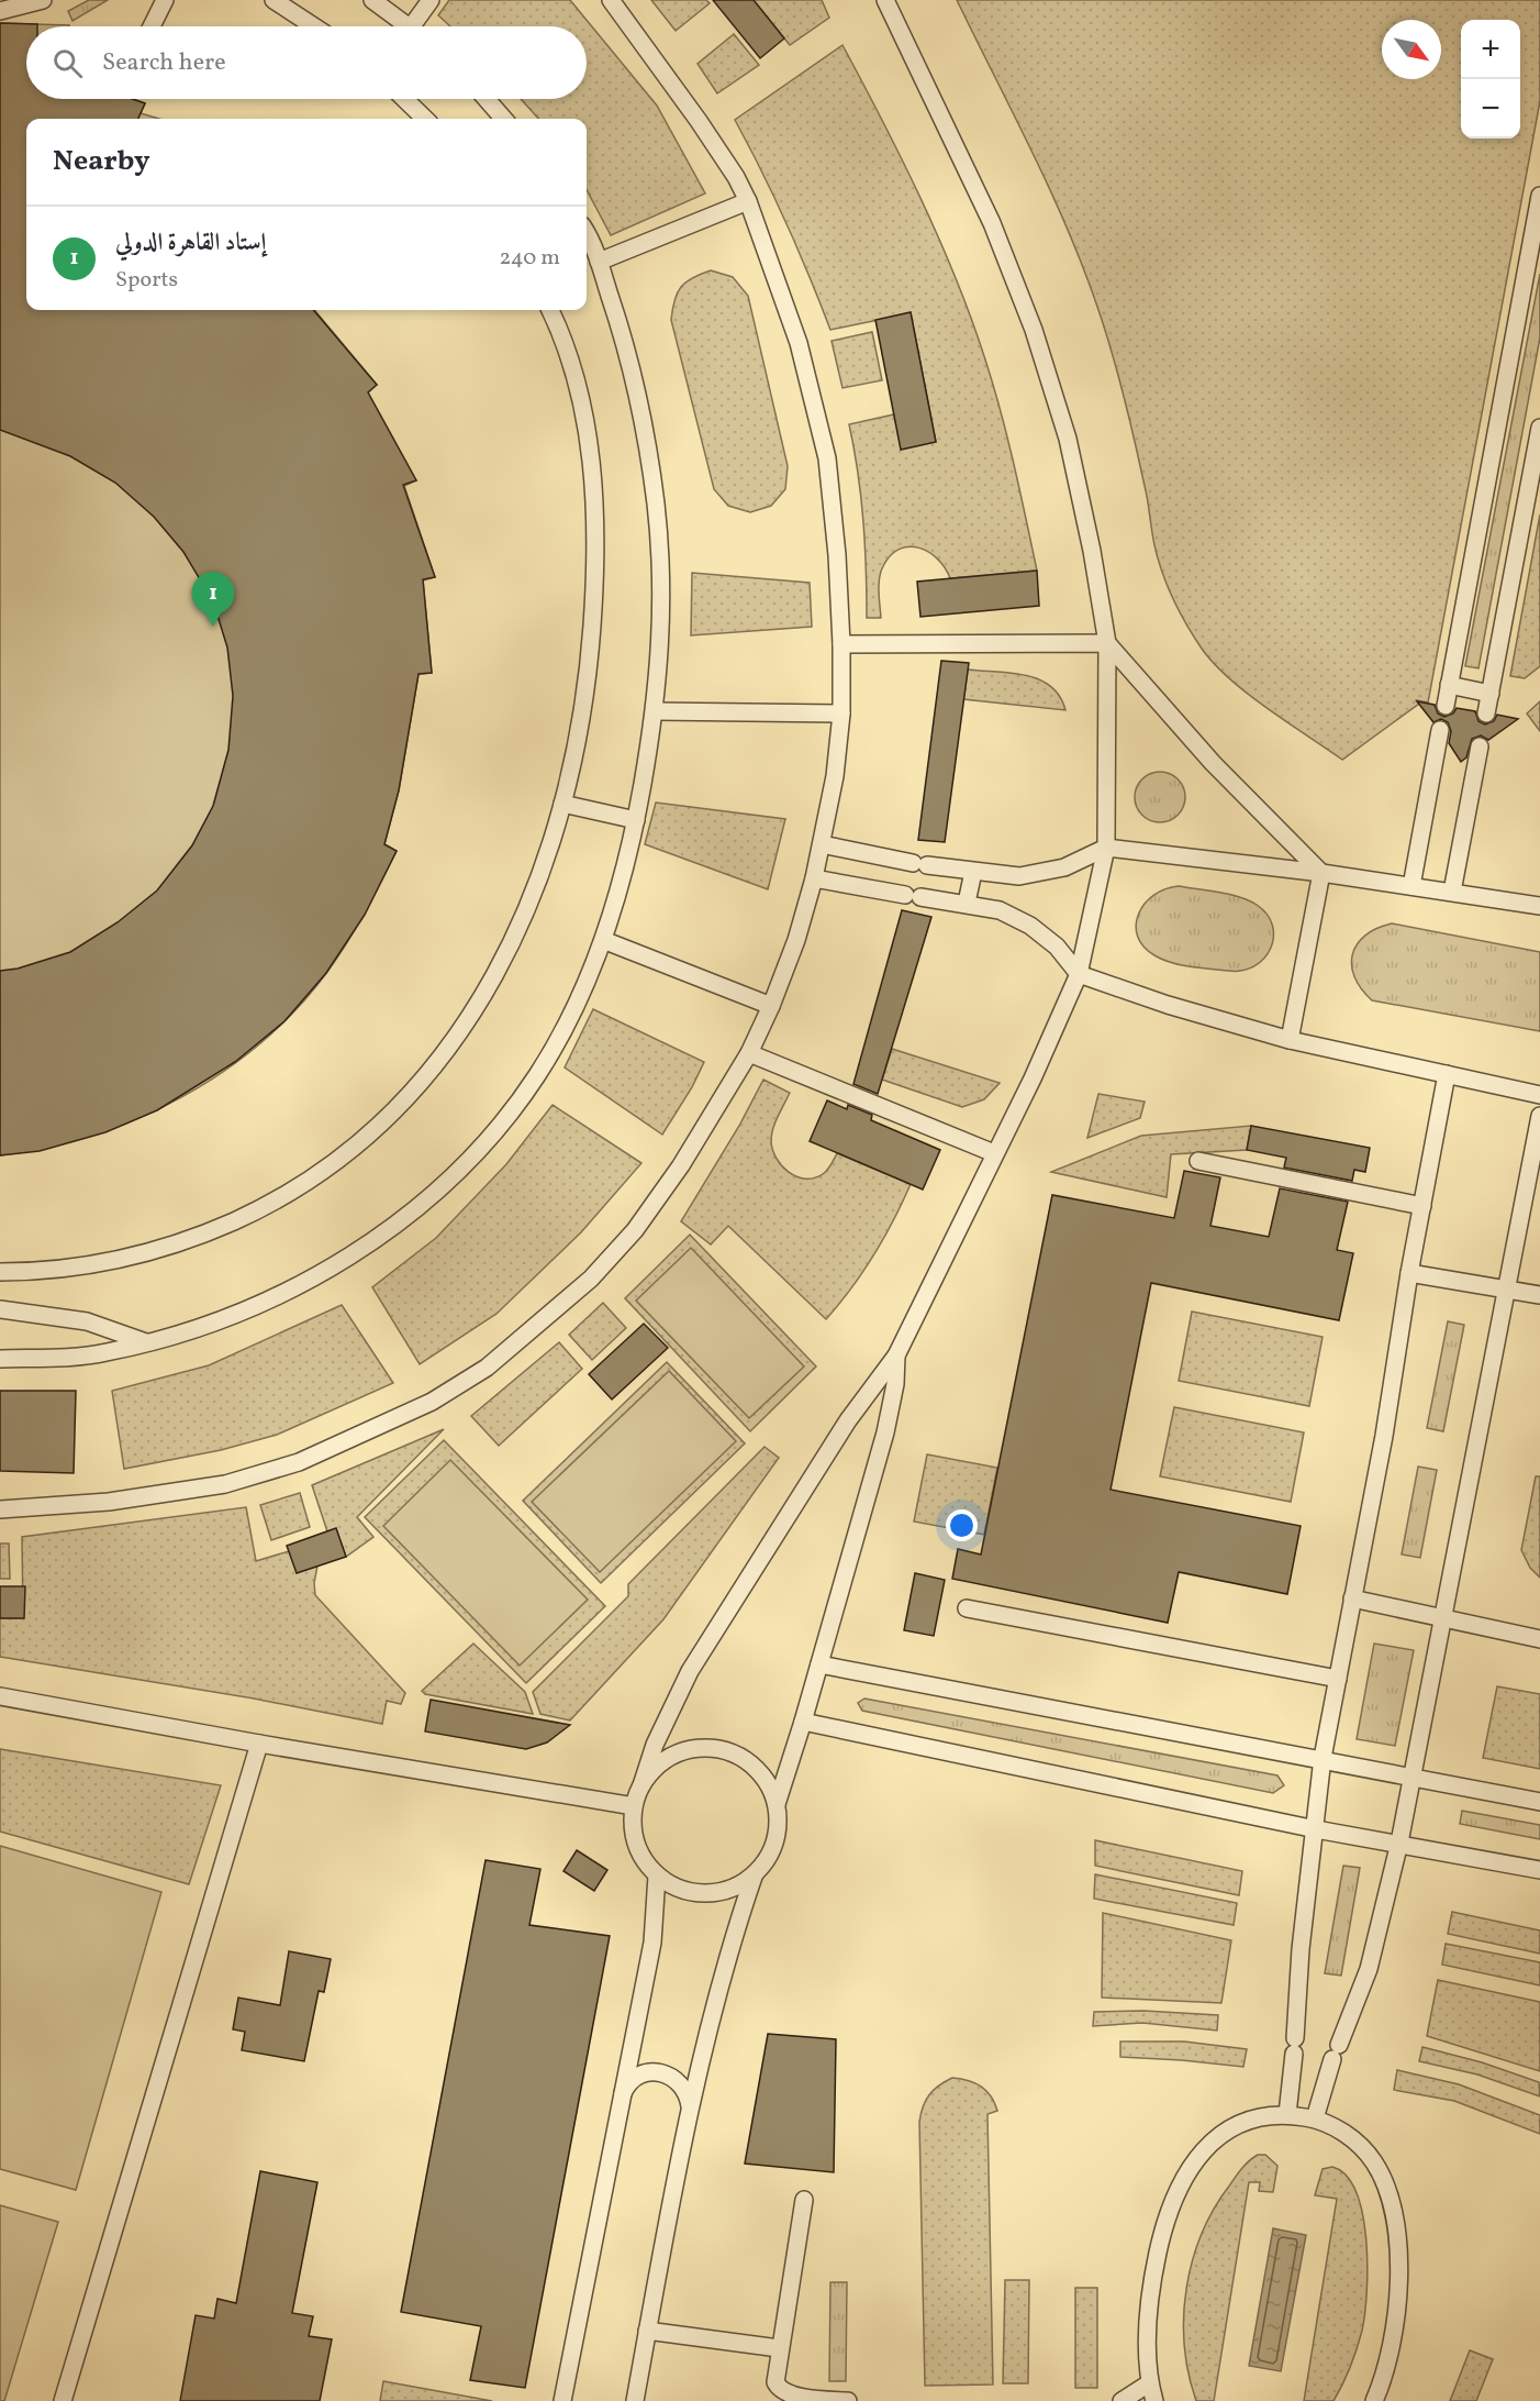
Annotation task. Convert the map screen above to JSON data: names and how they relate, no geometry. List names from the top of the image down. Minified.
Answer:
{"north":"bottom right","page":{"map_buttons":["+","−"],"search":"Search here","heading":"Nearby","list":[{"mark":"1","name":"إستاد القاهرة الدولي","note":"Sports","value":"240 m"}],"pins":"1"}}
